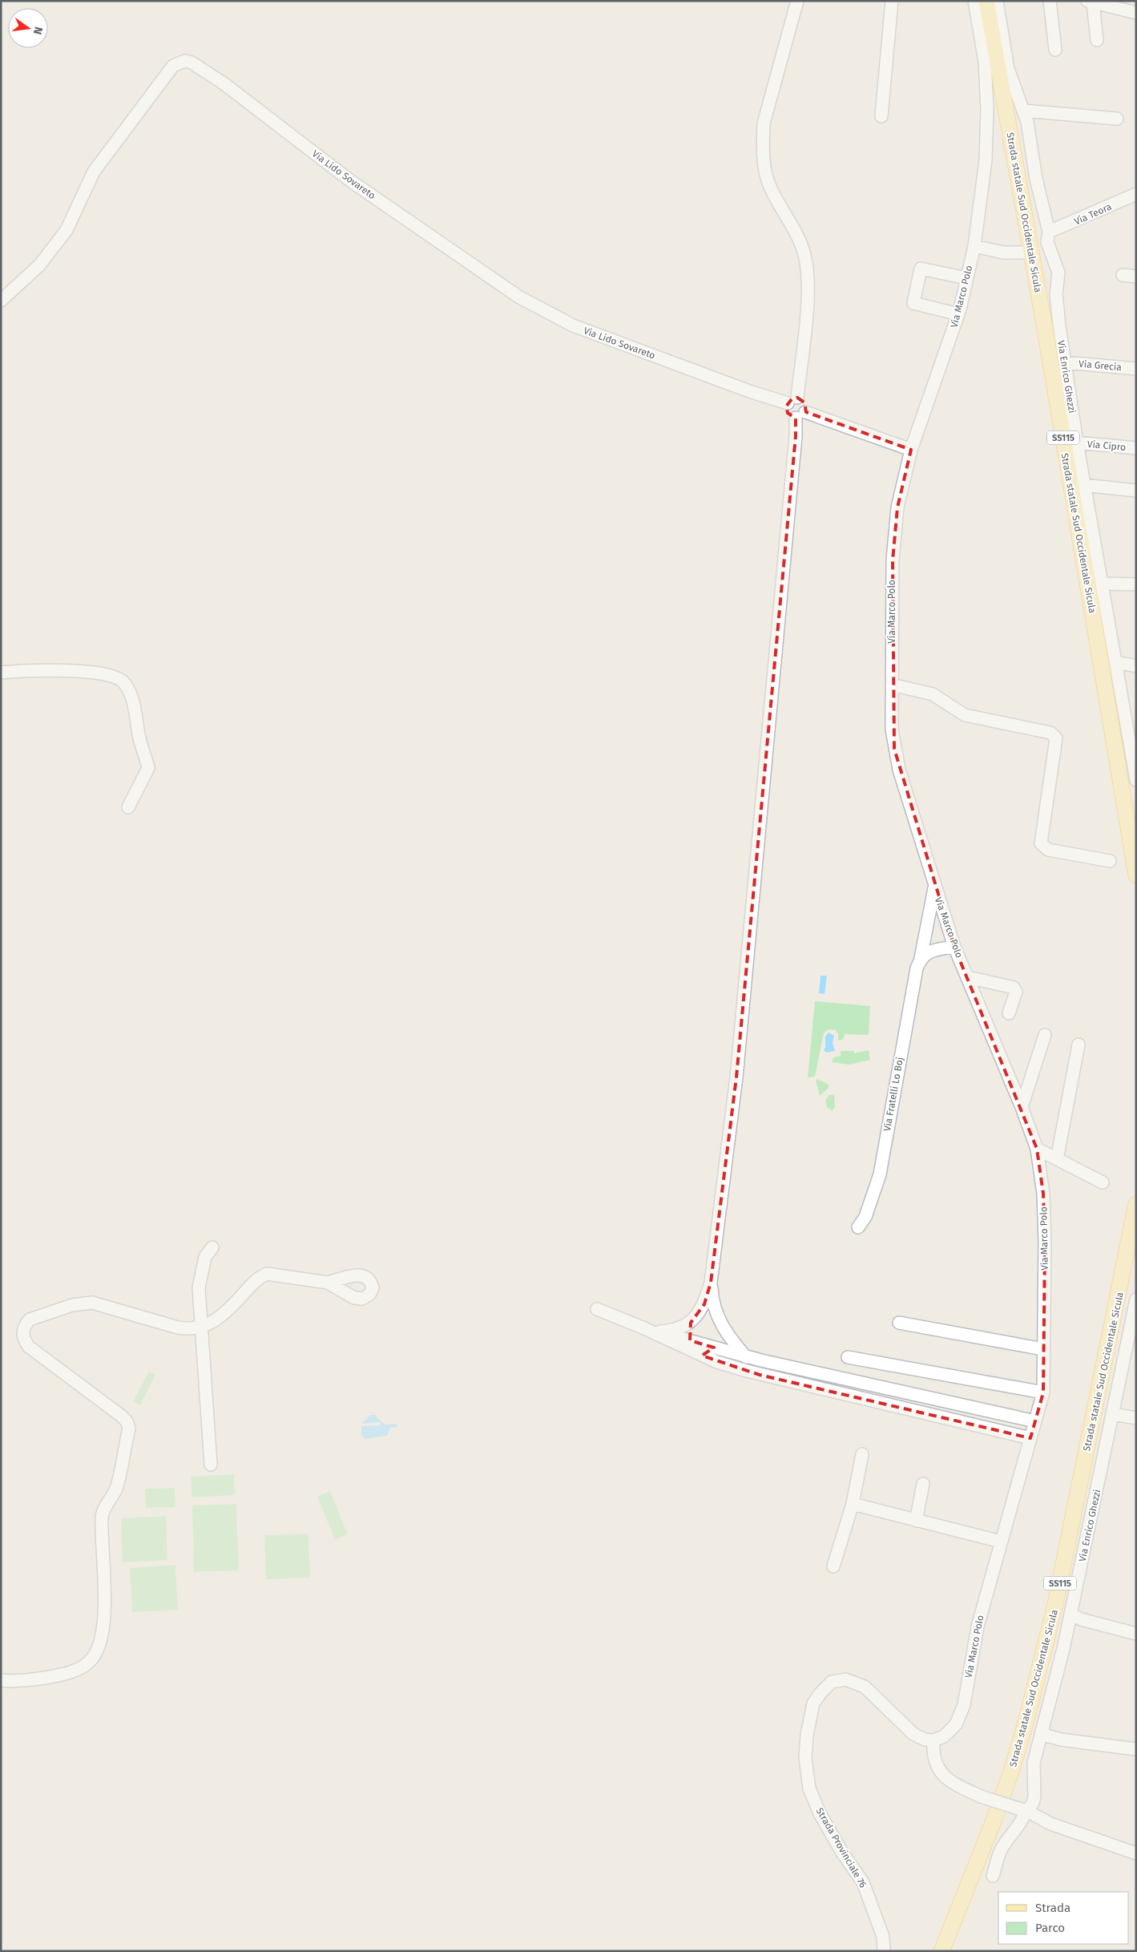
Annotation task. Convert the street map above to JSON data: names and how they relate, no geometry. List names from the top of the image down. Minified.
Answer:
{"streets":{"main road":["Strada statale Sud Occidentale Sicula","SS115"],"street":["Via Lido Sovareto","Via Teora","Via Marco Polo","Via Grecia","Via Enrico Ghezzi","Via Cipro","Via Fratelli Lo Boj","Strada Provinciale 76"]},"crossings":[["Via Teora","Via Enrico Ghezzi"],["Via Marco Polo","Via Fratelli Lo Boj"],["Via Marco Polo","Strada Provinciale 76"],["Via Grecia","Via Enrico Ghezzi"],["Via Enrico Ghezzi","Via Cipro"]],"legend":["Strada","Parco"],"north":"right"}
